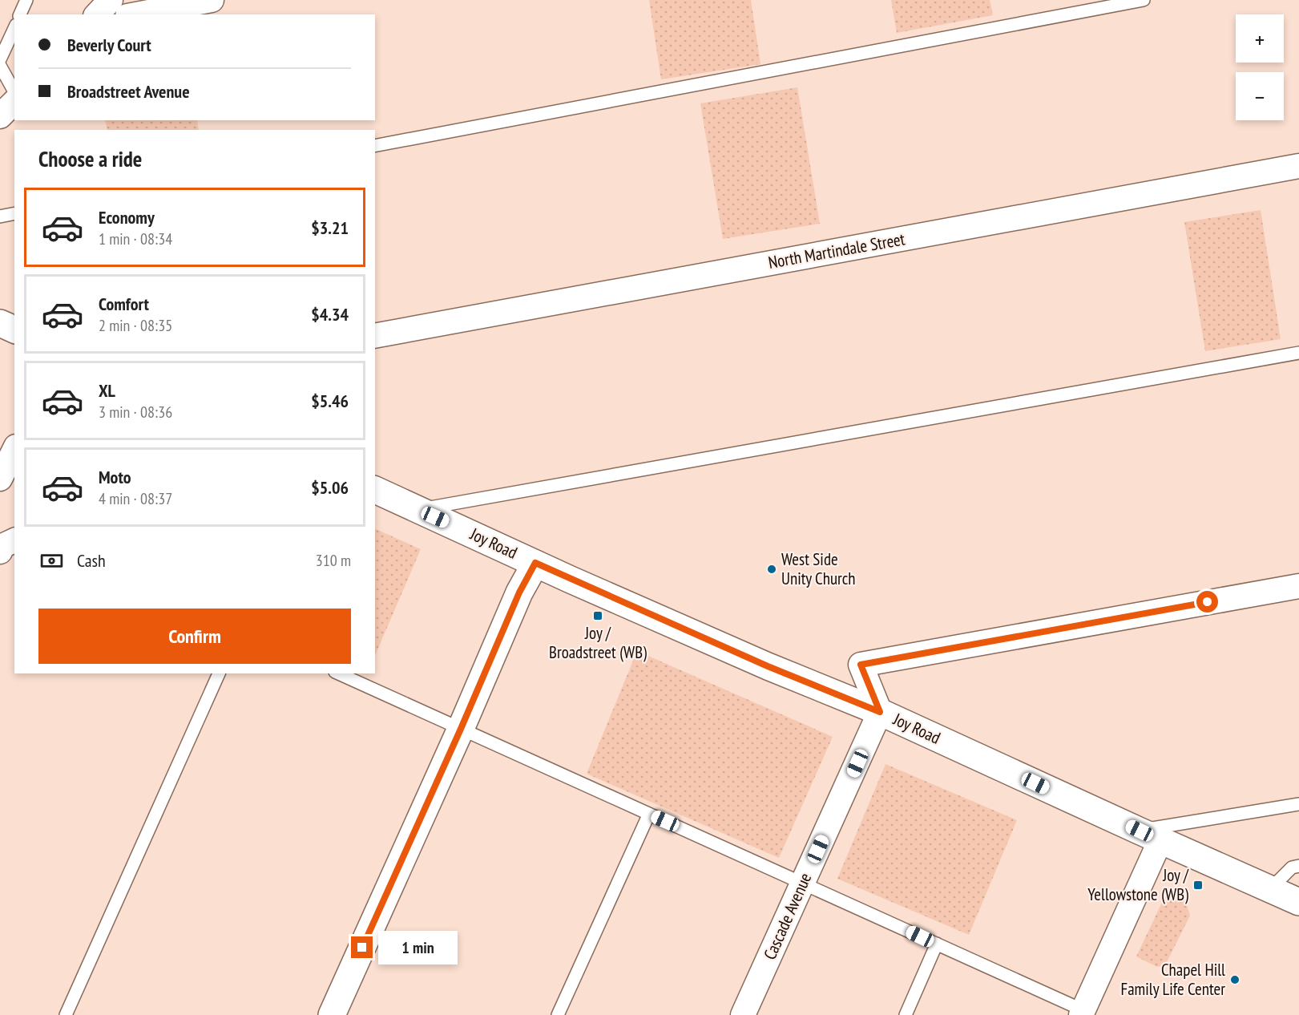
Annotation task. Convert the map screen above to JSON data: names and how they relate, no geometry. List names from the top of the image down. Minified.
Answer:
{"streets":{"street":["North Martindale Street","Joy Road","Cascade Avenue"]},"crossings":[["Joy Road","Cascade Avenue"]],"places":{"other":["West Side Unity Church","Chapel Hill Family Life Center"],"transit":["Joy / Broadstreet (WB)","Joy / Yellowstone (WB)"]},"page":{"map_buttons":["+","−"],"banner":["Beverly Court","Broadstreet Avenue"],"heading":"Choose a ride","list":[{"name":"Economy","note":"1 min · 08:34","value":"$3.21"},{"name":"Comfort","note":"2 min · 08:35","value":"$4.34"},{"name":"XL","note":"3 min · 08:36","value":"$5.46"},{"name":"Moto","note":"4 min · 08:37","value":"$5.06"}],"pay":["Cash","310 m"],"buttons":"Confirm","bubble":"1 min"}}
